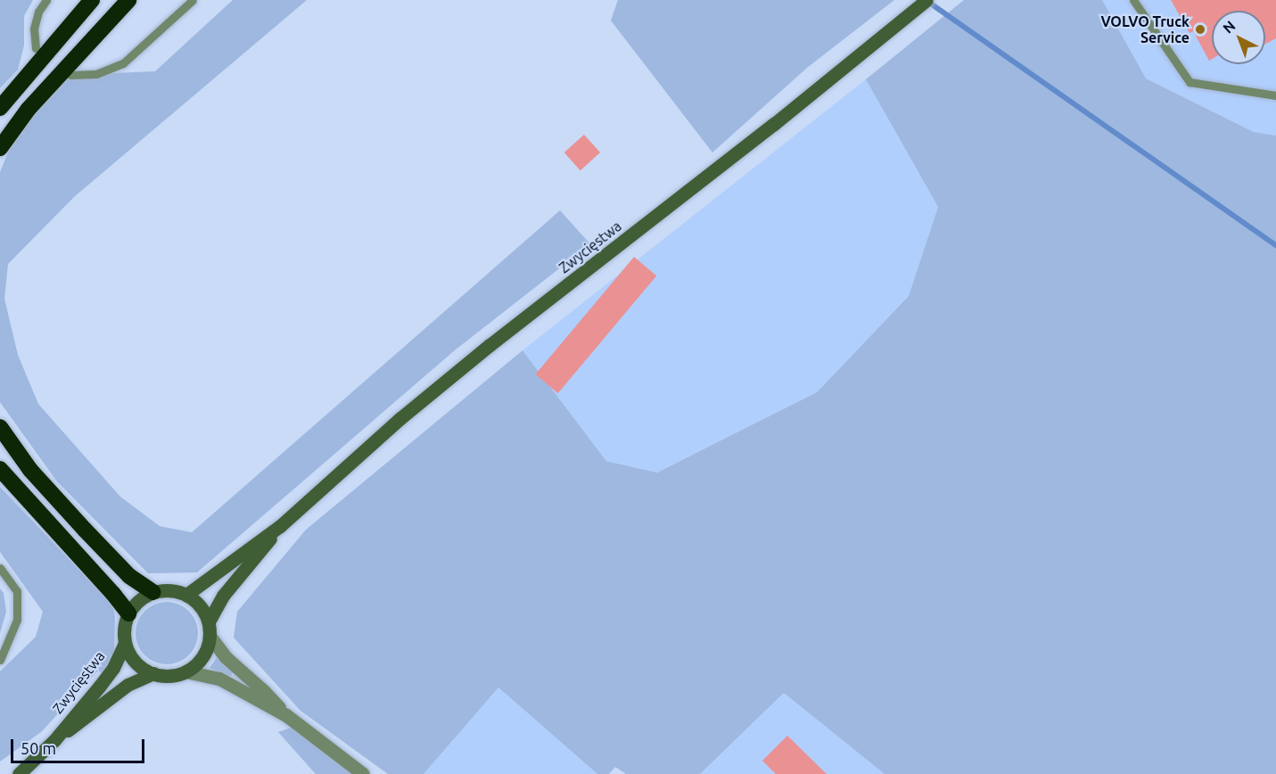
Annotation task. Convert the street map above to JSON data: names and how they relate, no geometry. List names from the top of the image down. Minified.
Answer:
{"streets":{"main road":["Zwycięstwa"]},"places":["VOLVO Truck Service"],"scale_bar":"50 m","north":"top left"}
